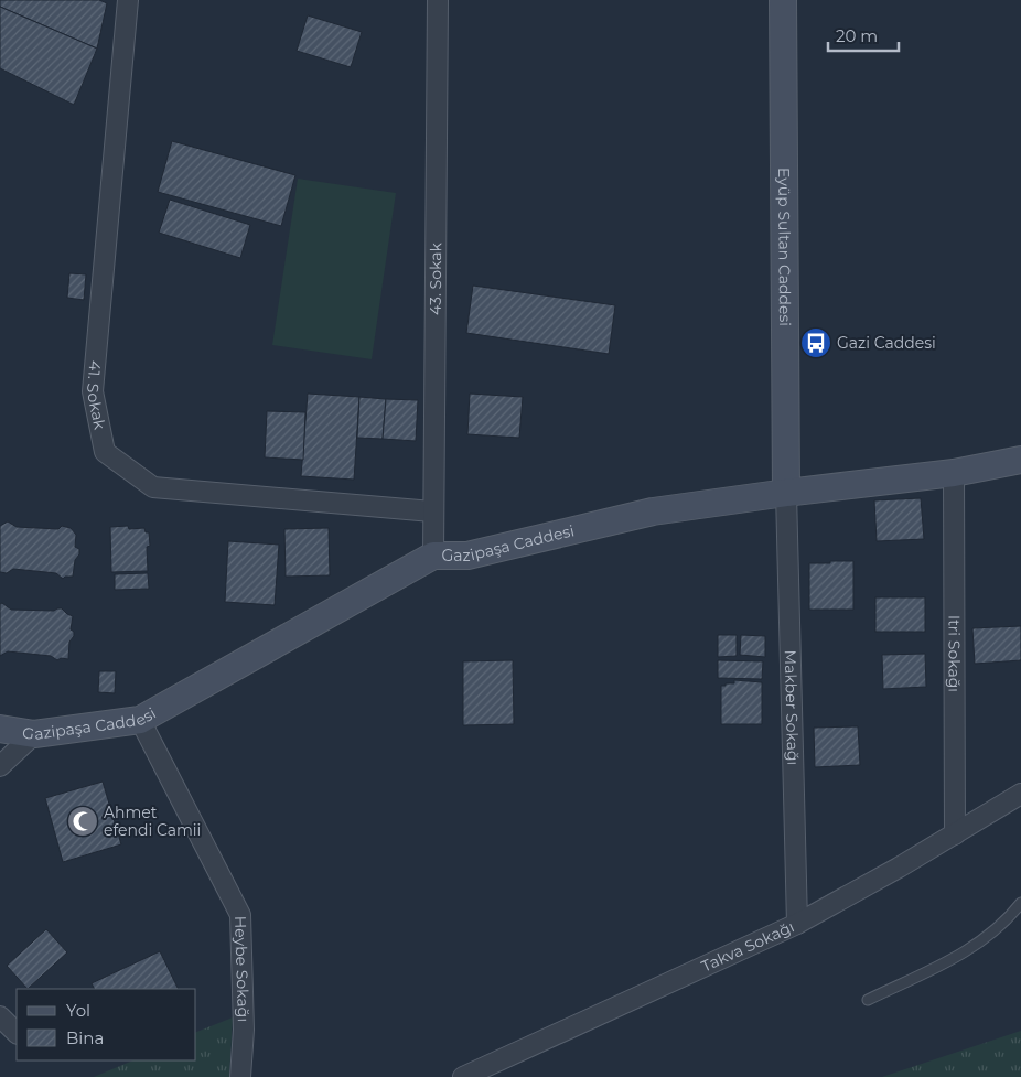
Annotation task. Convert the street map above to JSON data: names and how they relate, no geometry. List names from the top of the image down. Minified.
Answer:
{"streets":{"street":["Eyüp Sultan Caddesi","43. Sokak","41. Sokak","Gazipaşa Caddesi","Itri Sokağı","Makber Sokağı","Takva Sokağı","Heybe Sokağı"]},"crossings":[["Eyüp Sultan Caddesi","Gazipaşa Caddesi"],["Eyüp Sultan Caddesi","Makber Sokağı"],["43. Sokak","41. Sokak"],["43. Sokak","Gazipaşa Caddesi"],["Gazipaşa Caddesi","Itri Sokağı"],["Gazipaşa Caddesi","Makber Sokağı"],["Gazipaşa Caddesi","Heybe Sokağı"],["Itri Sokağı","Takva Sokağı"],["Makber Sokağı","Takva Sokağı"]],"places":{"bus stop":["Gazi Caddesi"],"mosque":["Ahmet efendi Camii"]},"legend":["Yol","Bina"],"scale_bar":"20 m"}
